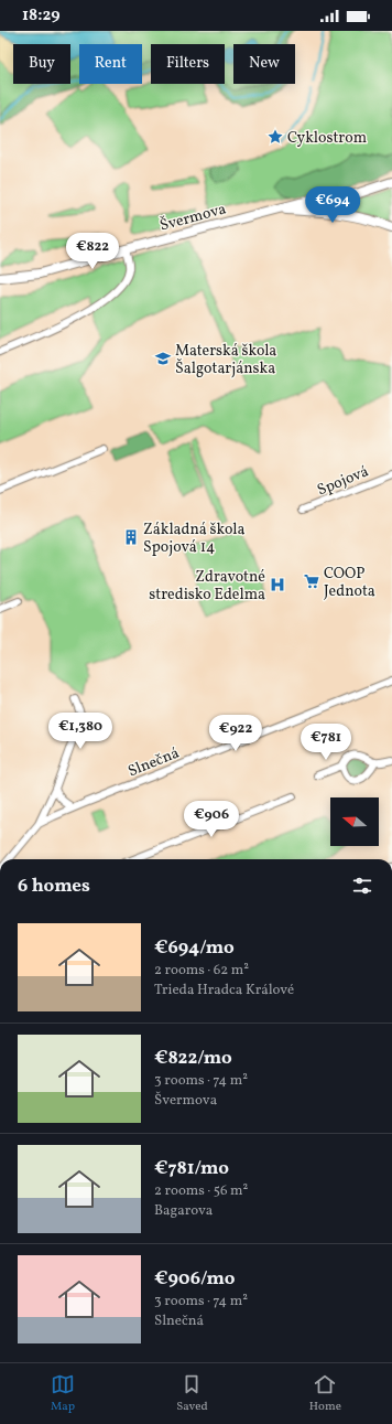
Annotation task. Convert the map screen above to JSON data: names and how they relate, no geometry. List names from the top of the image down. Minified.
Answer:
{"streets":{"street":["Švermova","Spojová","Slnečná"]},"places":{"place":["Cyklostrom"],"school or university":["Materská škola Šalgotarjánska"],"building":["Základná škola Spojová 14"],"supermarket":["COOP Jednota"],"hospital":["Zdravotné stredisko Edelma"]},"north":"left","page":{"status":"18:29","chip":["Buy","Rent","Filters","New"],"price":["€694","€822","€1,380","€922","€781","€906"],"heading":"6 homes","list":[{"name":"€694/mo","note":"2 rooms · 62 m² · Trieda Hradca Králové"},{"name":"€822/mo","note":"3 rooms · 74 m² · Švermova"},{"name":"€781/mo","note":"2 rooms · 56 m² · Bagarova"},{"name":"€906/mo","note":"3 rooms · 74 m² · Slnečná"}],"tabs":["Map","Saved","Home"]}}
